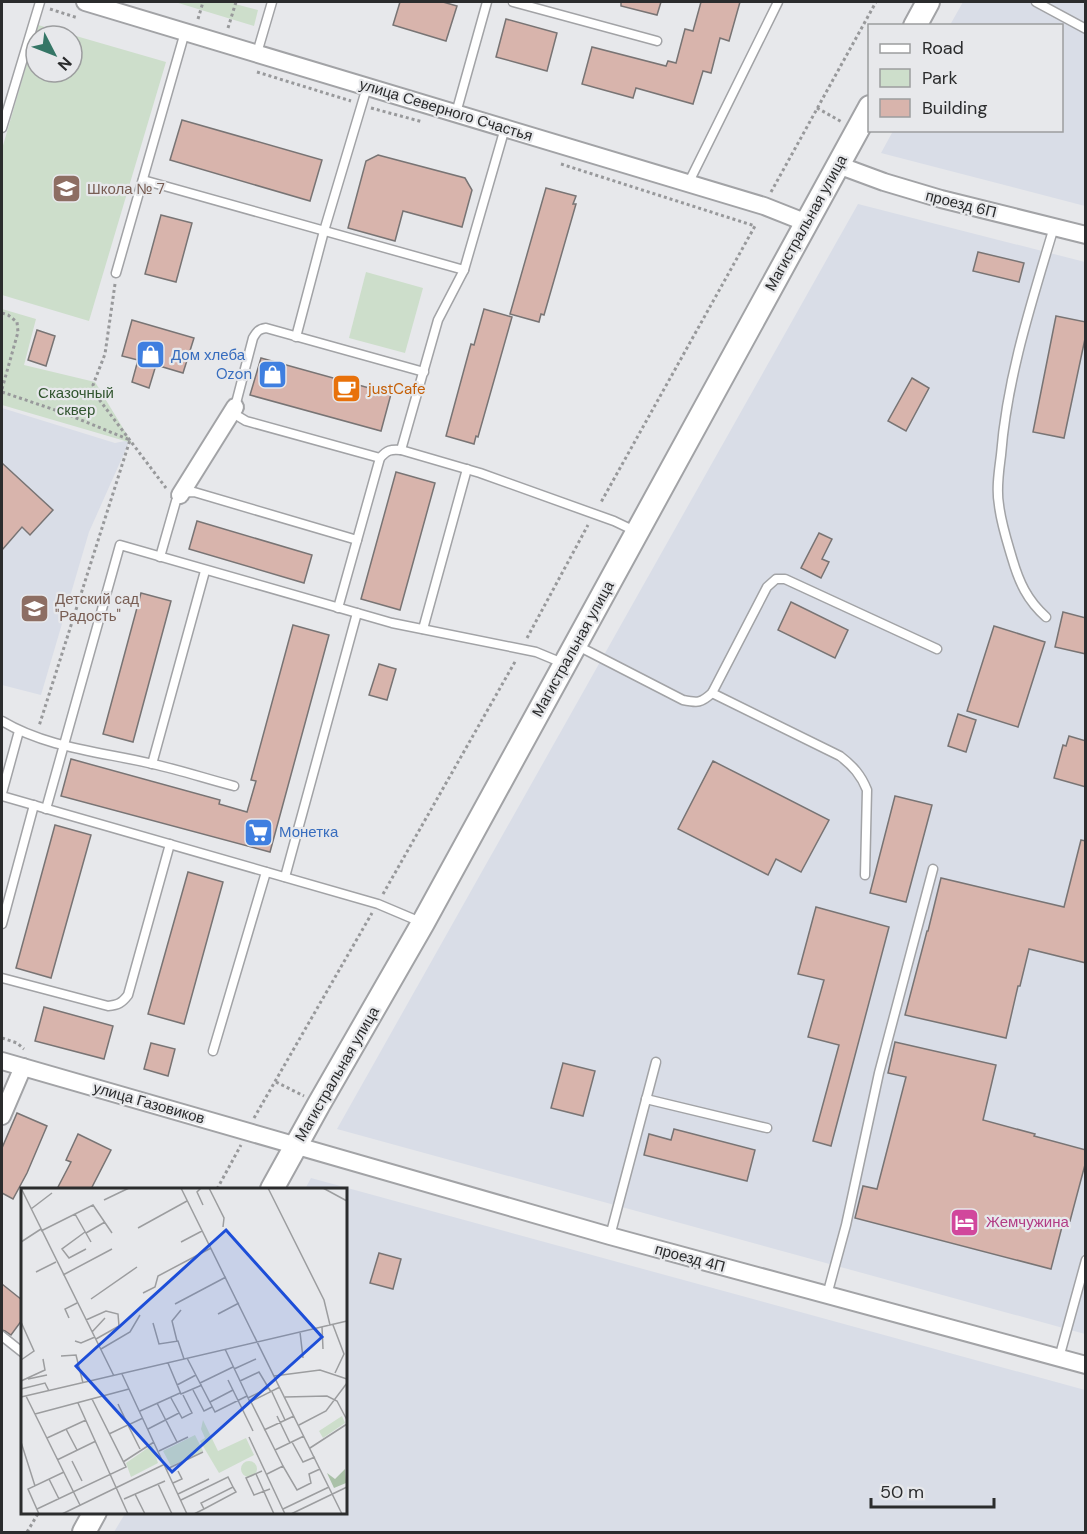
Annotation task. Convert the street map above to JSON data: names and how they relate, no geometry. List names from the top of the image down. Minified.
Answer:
{"streets":{"main road":["Магистральная улица"],"street":["улица Северного Счастья","проезд 6П","улица Газовиков","проезд 4П"]},"crossings":[["улица Северного Счастья","Магистральная улица"],["проезд 6П","Магистральная улица"],["Магистральная улица","улица Газовиков"],["Магистральная улица","проезд 4П"],["улица Газовиков","проезд 4П"]],"parks":["Сказочный сквер"],"places":{"school or university":["Школа № 7","Детский сад \"Радость\""],"shop":["Дом хлеба","Ozon"],"cafe":["justCafe"],"supermarket":["Монетка"],"hotel":["Жемчужина"]},"legend":["Road","Park","Building"],"scale_bar":"50 m","north":"bottom right"}
